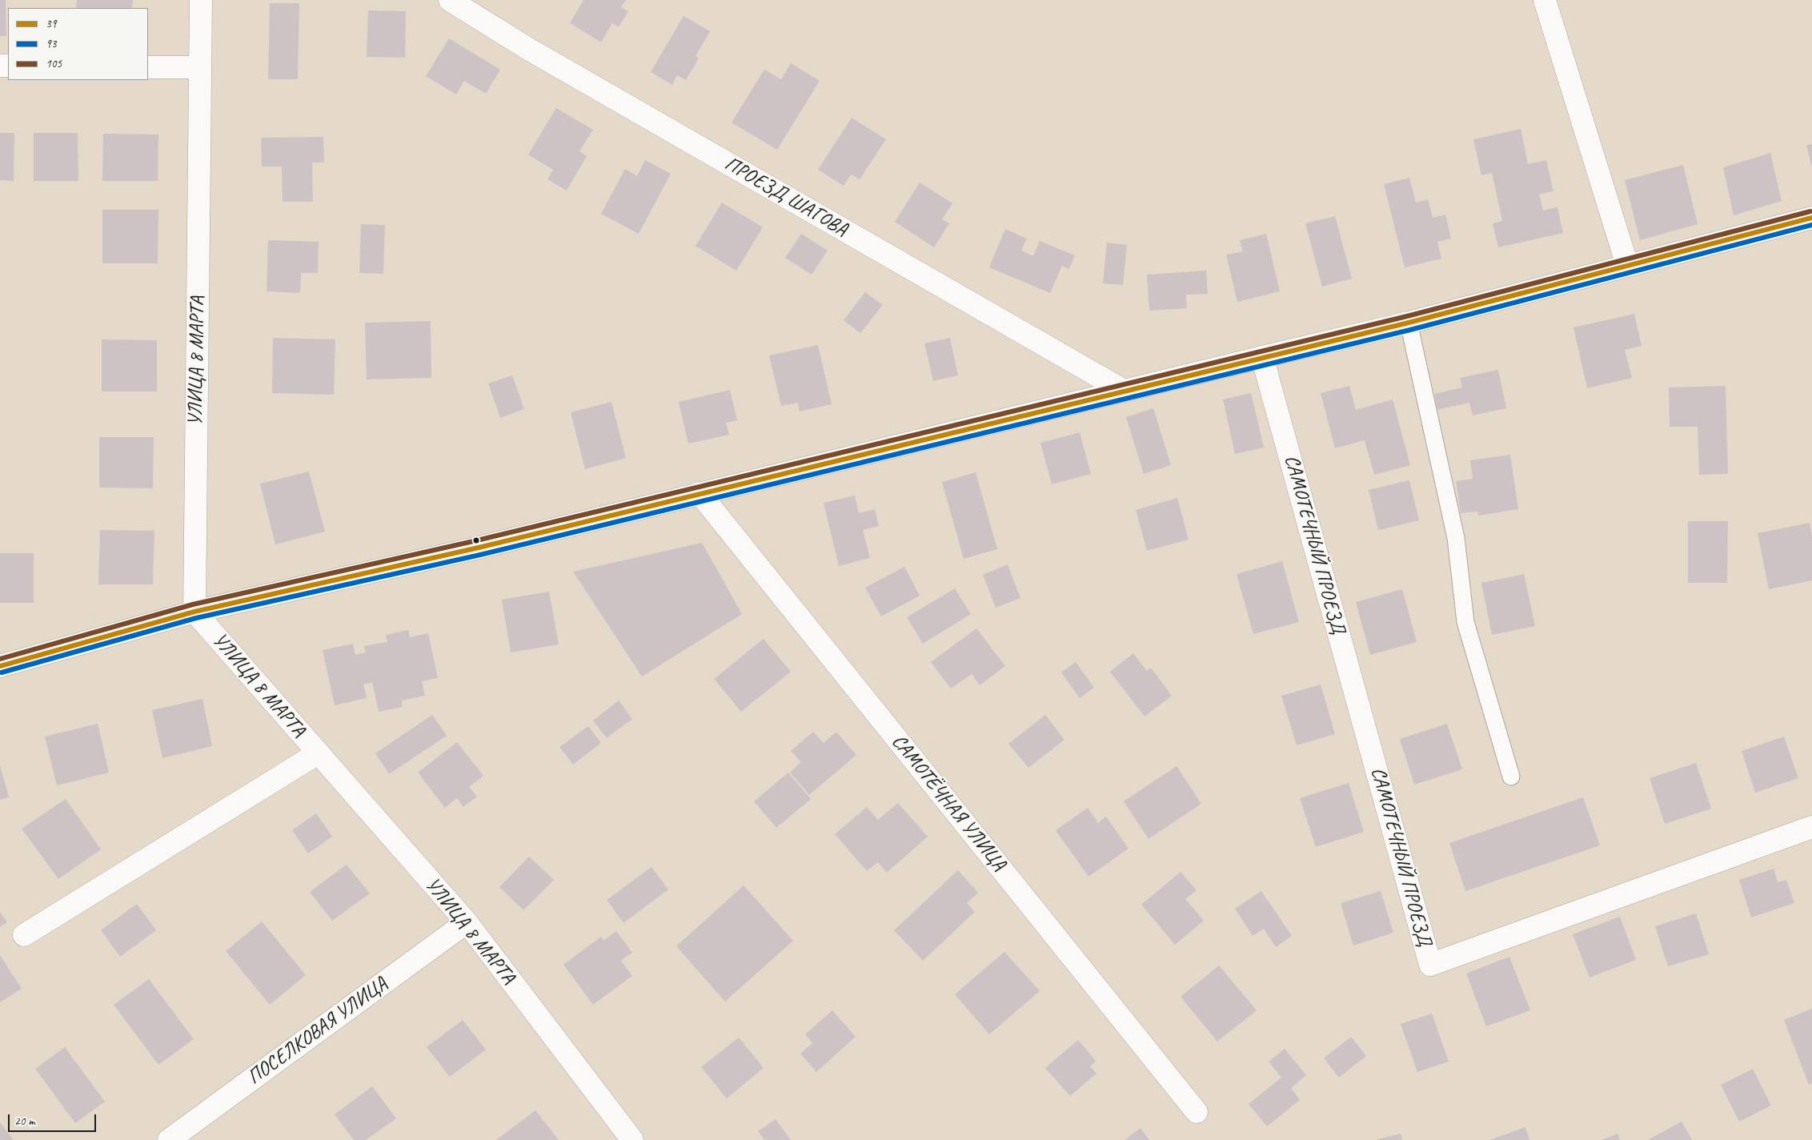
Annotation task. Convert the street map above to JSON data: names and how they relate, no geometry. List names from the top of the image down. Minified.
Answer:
{"streets":{"street":["ПРОЕЗД ШАГОВА","УЛИЦА 8 МАРТА","САМОТЕЧНЫЙ ПРОЕЗД","САМОТЁЧНАЯ УЛИЦА","ПОСЕЛКОВАЯ УЛИЦА"]},"crossings":[["УЛИЦА 8 МАРТА","ПОСЕЛКОВАЯ УЛИЦА"]],"lines":["transit line 105","transit line 39","transit line 93"],"legend":["39","93","105"],"scale_bar":"20 m"}
